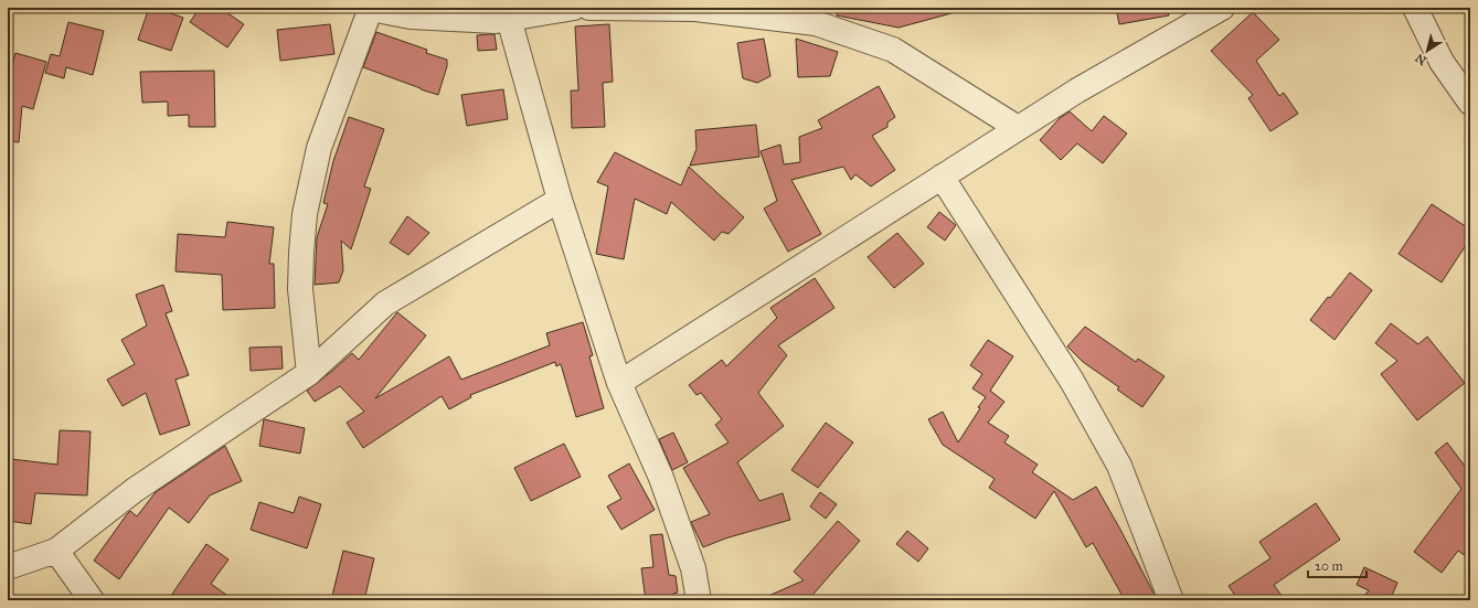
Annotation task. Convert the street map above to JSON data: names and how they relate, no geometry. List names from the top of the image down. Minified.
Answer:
{"scale_bar":"20 m","north":"bottom left"}
